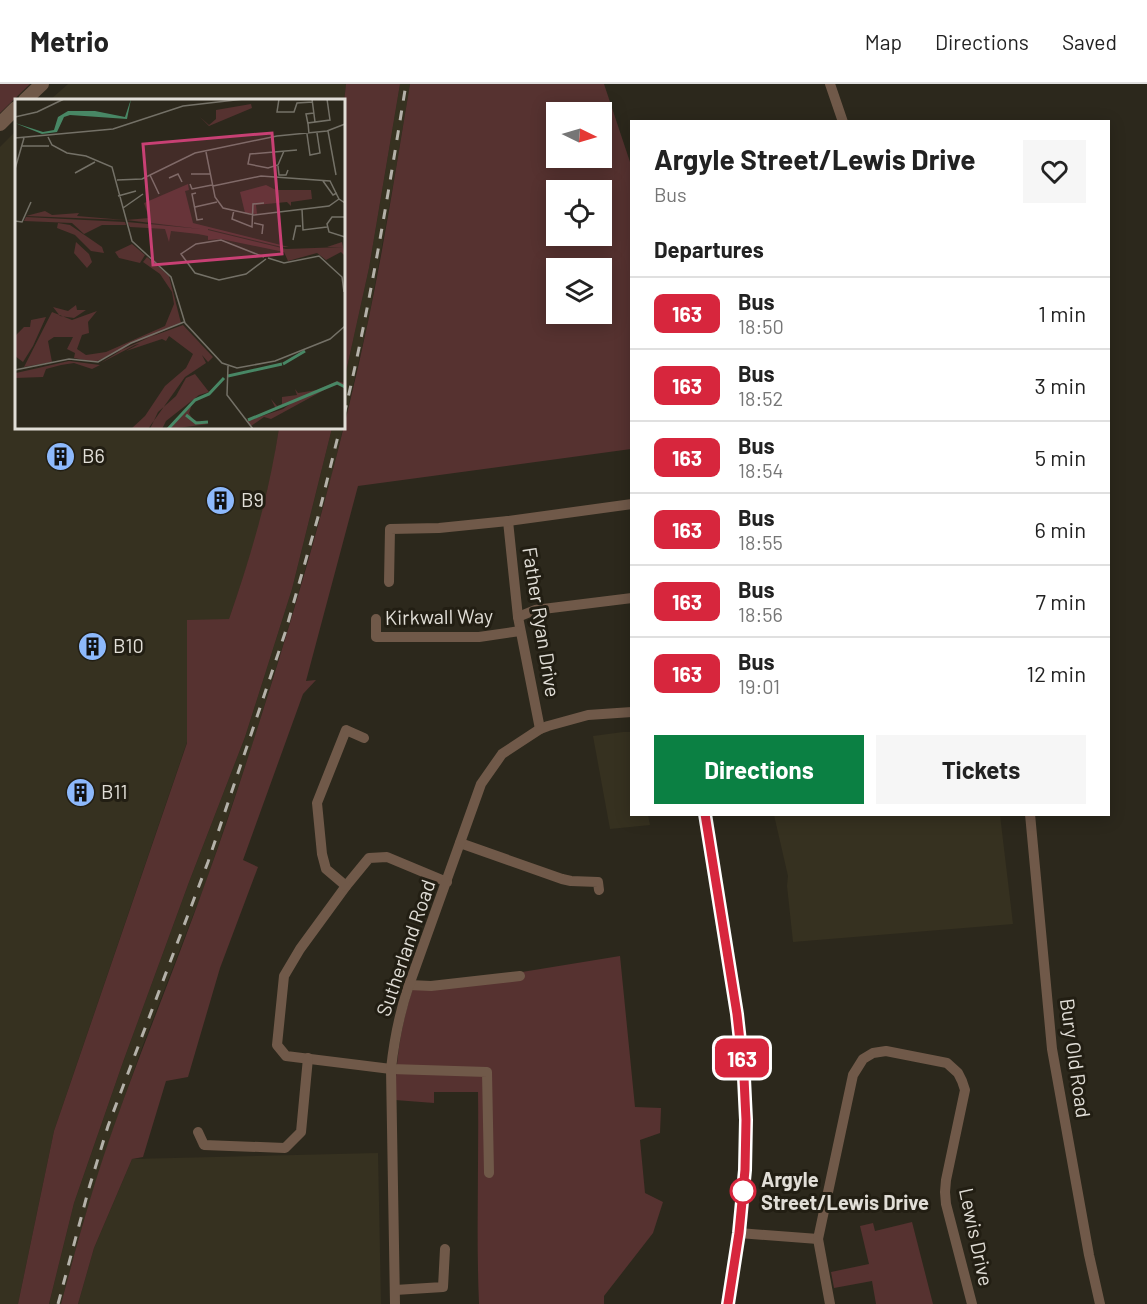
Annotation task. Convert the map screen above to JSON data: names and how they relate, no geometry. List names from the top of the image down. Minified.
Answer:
{"streets":{"street":["Kirkwall Way","Father Ryan Drive","Sutherland Road","Bury Old Road","Lewis Drive"]},"crossings":[["Kirkwall Way","Father Ryan Drive"],["Father Ryan Drive","Sutherland Road"]],"places":{"building":["B6","B9","B10","B11"],"other":["Argyle Street/Lewis Drive"]},"lines":["bus line 163"],"north":"right","page":{"header":"Metrio","nav":["Map","Directions","Saved"],"on_map":"163","heading":[["Argyle Street/Lewis Drive","Bus"],"Departures"],"list":[{"mark":"163","name":"Bus","note":"18:50","value":"1 min"},{"mark":"163","name":"Bus","note":"18:52","value":"3 min"},{"mark":"163","name":"Bus","note":"18:54","value":"5 min"},{"mark":"163","name":"Bus","note":"18:55","value":"6 min"},{"mark":"163","name":"Bus","note":"18:56","value":"7 min"},{"mark":"163","name":"Bus","note":"19:01","value":"12 min"}],"buttons":["Directions","Tickets"]}}
